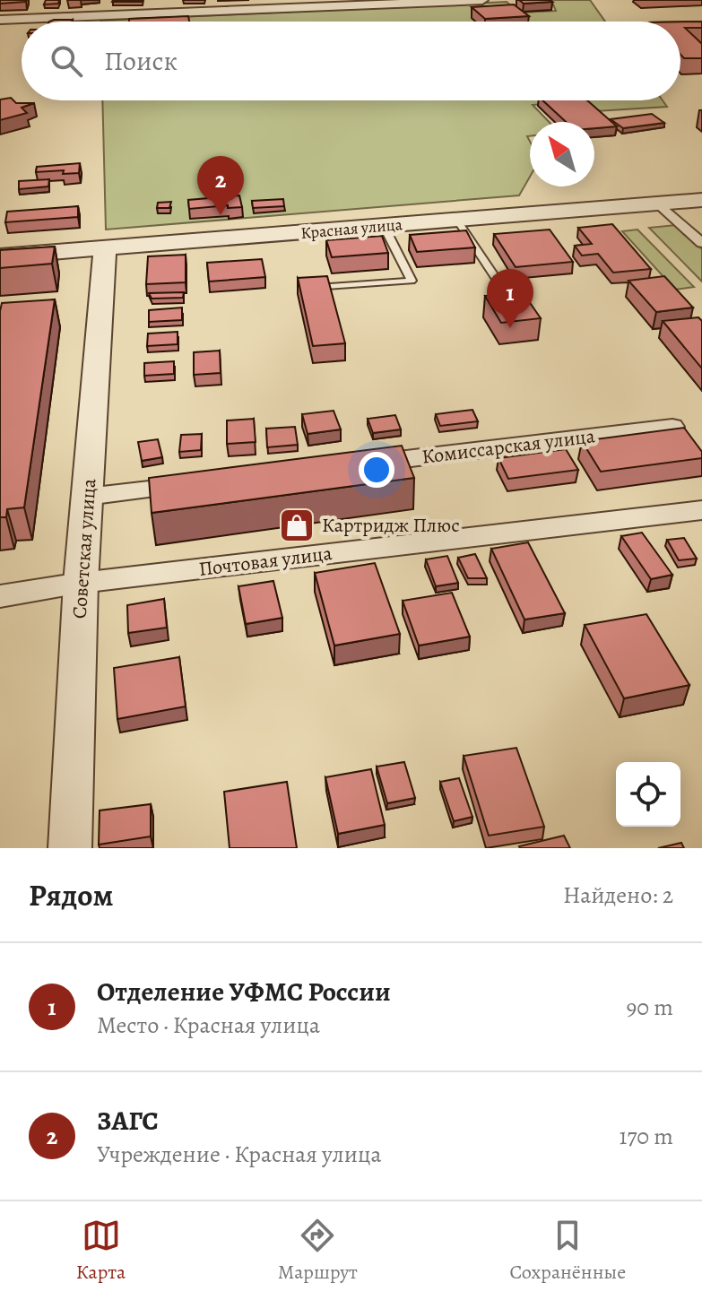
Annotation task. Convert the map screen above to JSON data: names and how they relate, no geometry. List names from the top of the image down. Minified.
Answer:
{"streets":{"street":["Красная улица","Комиссарская улица","Советская улица","Почтовая улица"]},"crossings":[["Красная улица","Советская улица"],["Советская улица","Почтовая улица"]],"places":{"shop":["Картридж Плюс"]},"north":"top left","page":{"search":"Поиск","pins":["2","1"],"heading":["Рядом","Найдено: 2"],"list":[{"mark":"1","name":"Отделение УФМС России","note":"Место · Красная улица","value":"90 m"},{"mark":"2","name":"ЗАГС","note":"Учреждение · Красная улица","value":"170 m"}],"nav":["Карта","Маршрут","Сохранённые"]}}
